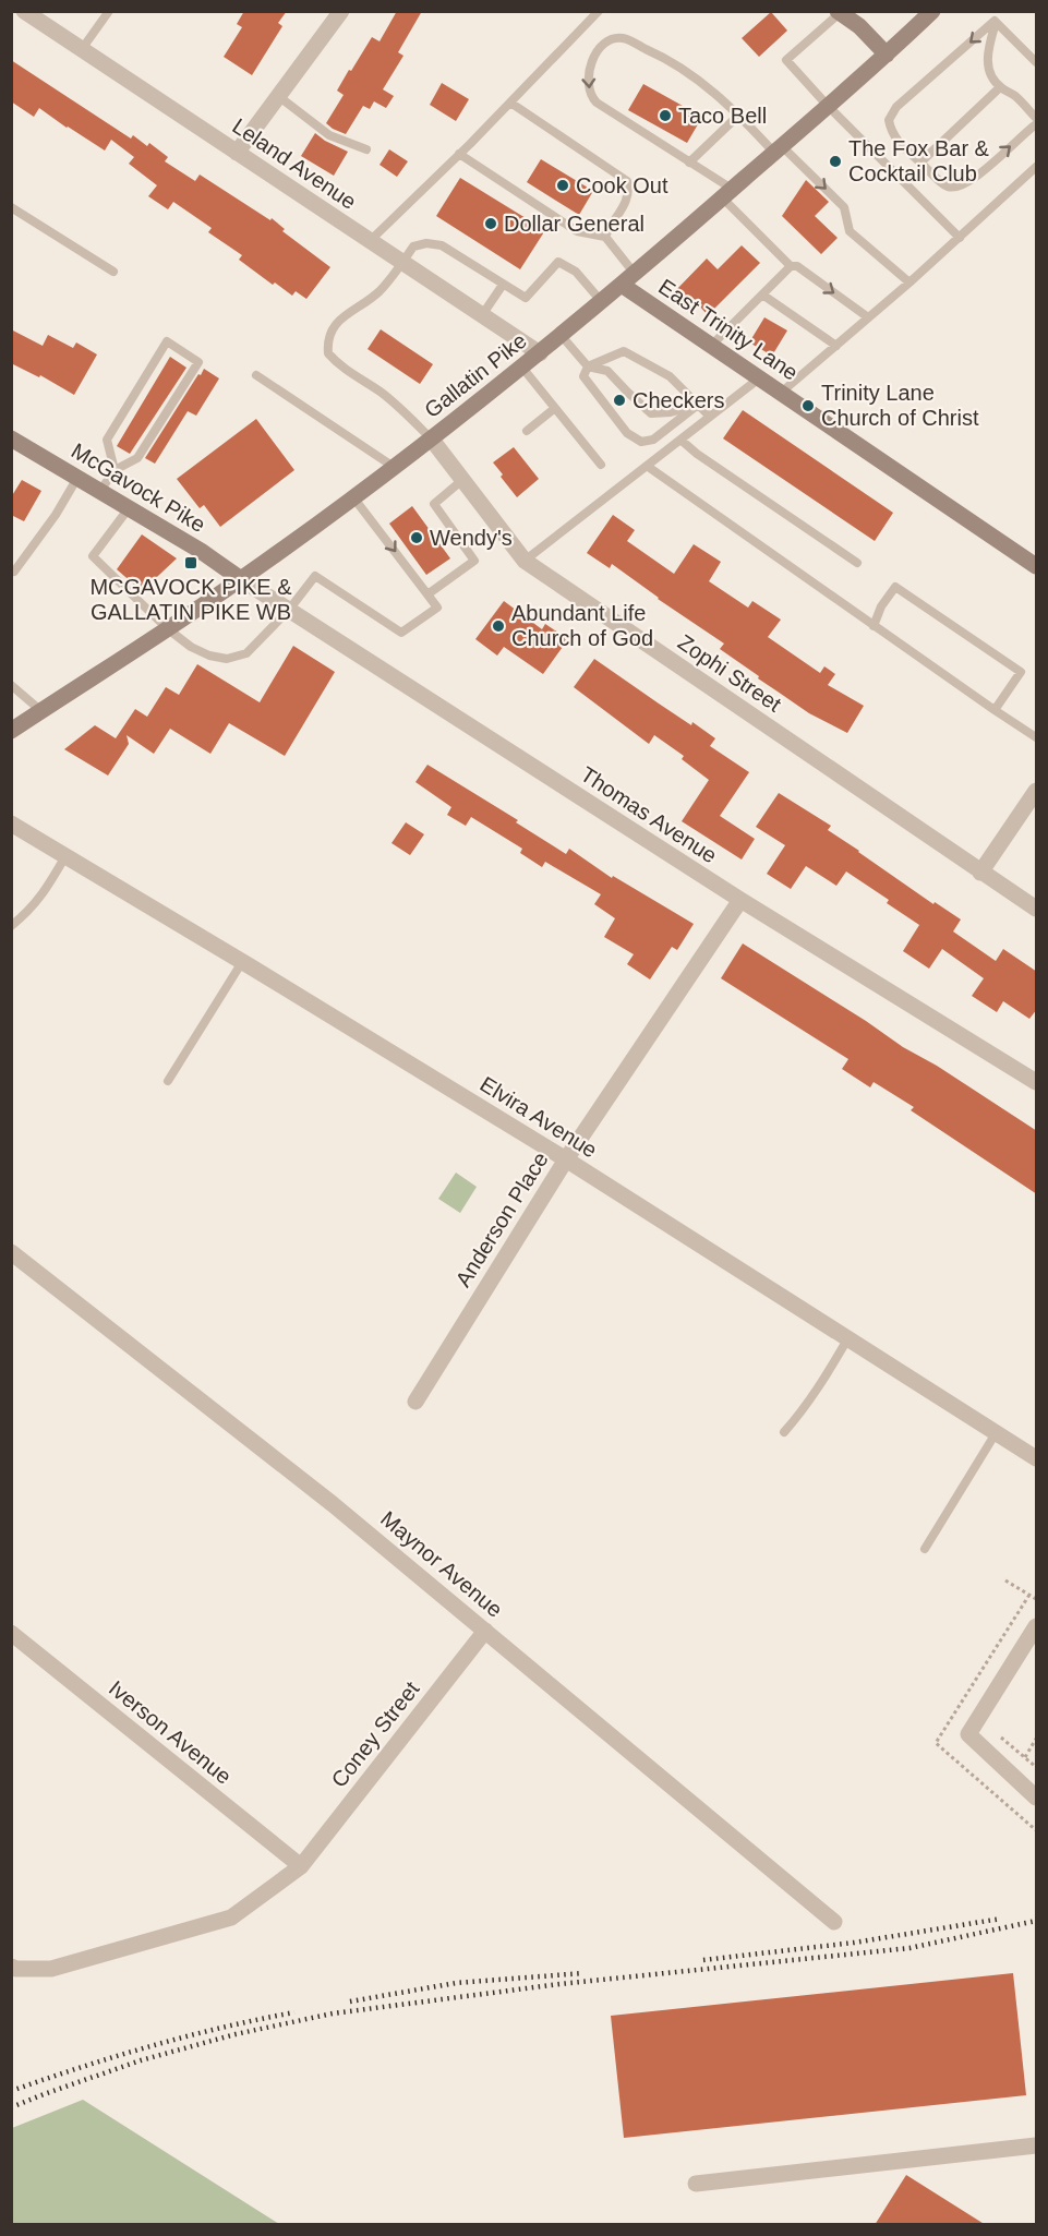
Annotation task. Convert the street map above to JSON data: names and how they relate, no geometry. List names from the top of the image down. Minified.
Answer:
{"streets":{"main road":["East Trinity Lane","Gallatin Pike","McGavock Pike"],"street":["Leland Avenue","Zophi Street","Thomas Avenue","Elvira Avenue","Anderson Place","Maynor Avenue","Iverson Avenue","Coney Street"]},"crossings":[["Leland Avenue","Gallatin Pike"],["East Trinity Lane","Gallatin Pike"],["Gallatin Pike","McGavock Pike"],["Gallatin Pike","Zophi Street"],["Gallatin Pike","Thomas Avenue"],["McGavock Pike","Thomas Avenue"],["Thomas Avenue","Anderson Place"],["Elvira Avenue","Anderson Place"],["Maynor Avenue","Coney Street"],["Iverson Avenue","Coney Street"]],"places":{"other":["Taco Bell","The Fox Bar & Cocktail Club","Cook Out","Dollar General","Checkers","Trinity Lane Church of Christ","Wendy's","Abundant Life Church of God"],"transit":["MCGAVOCK PIKE & GALLATIN PIKE WB"]}}
